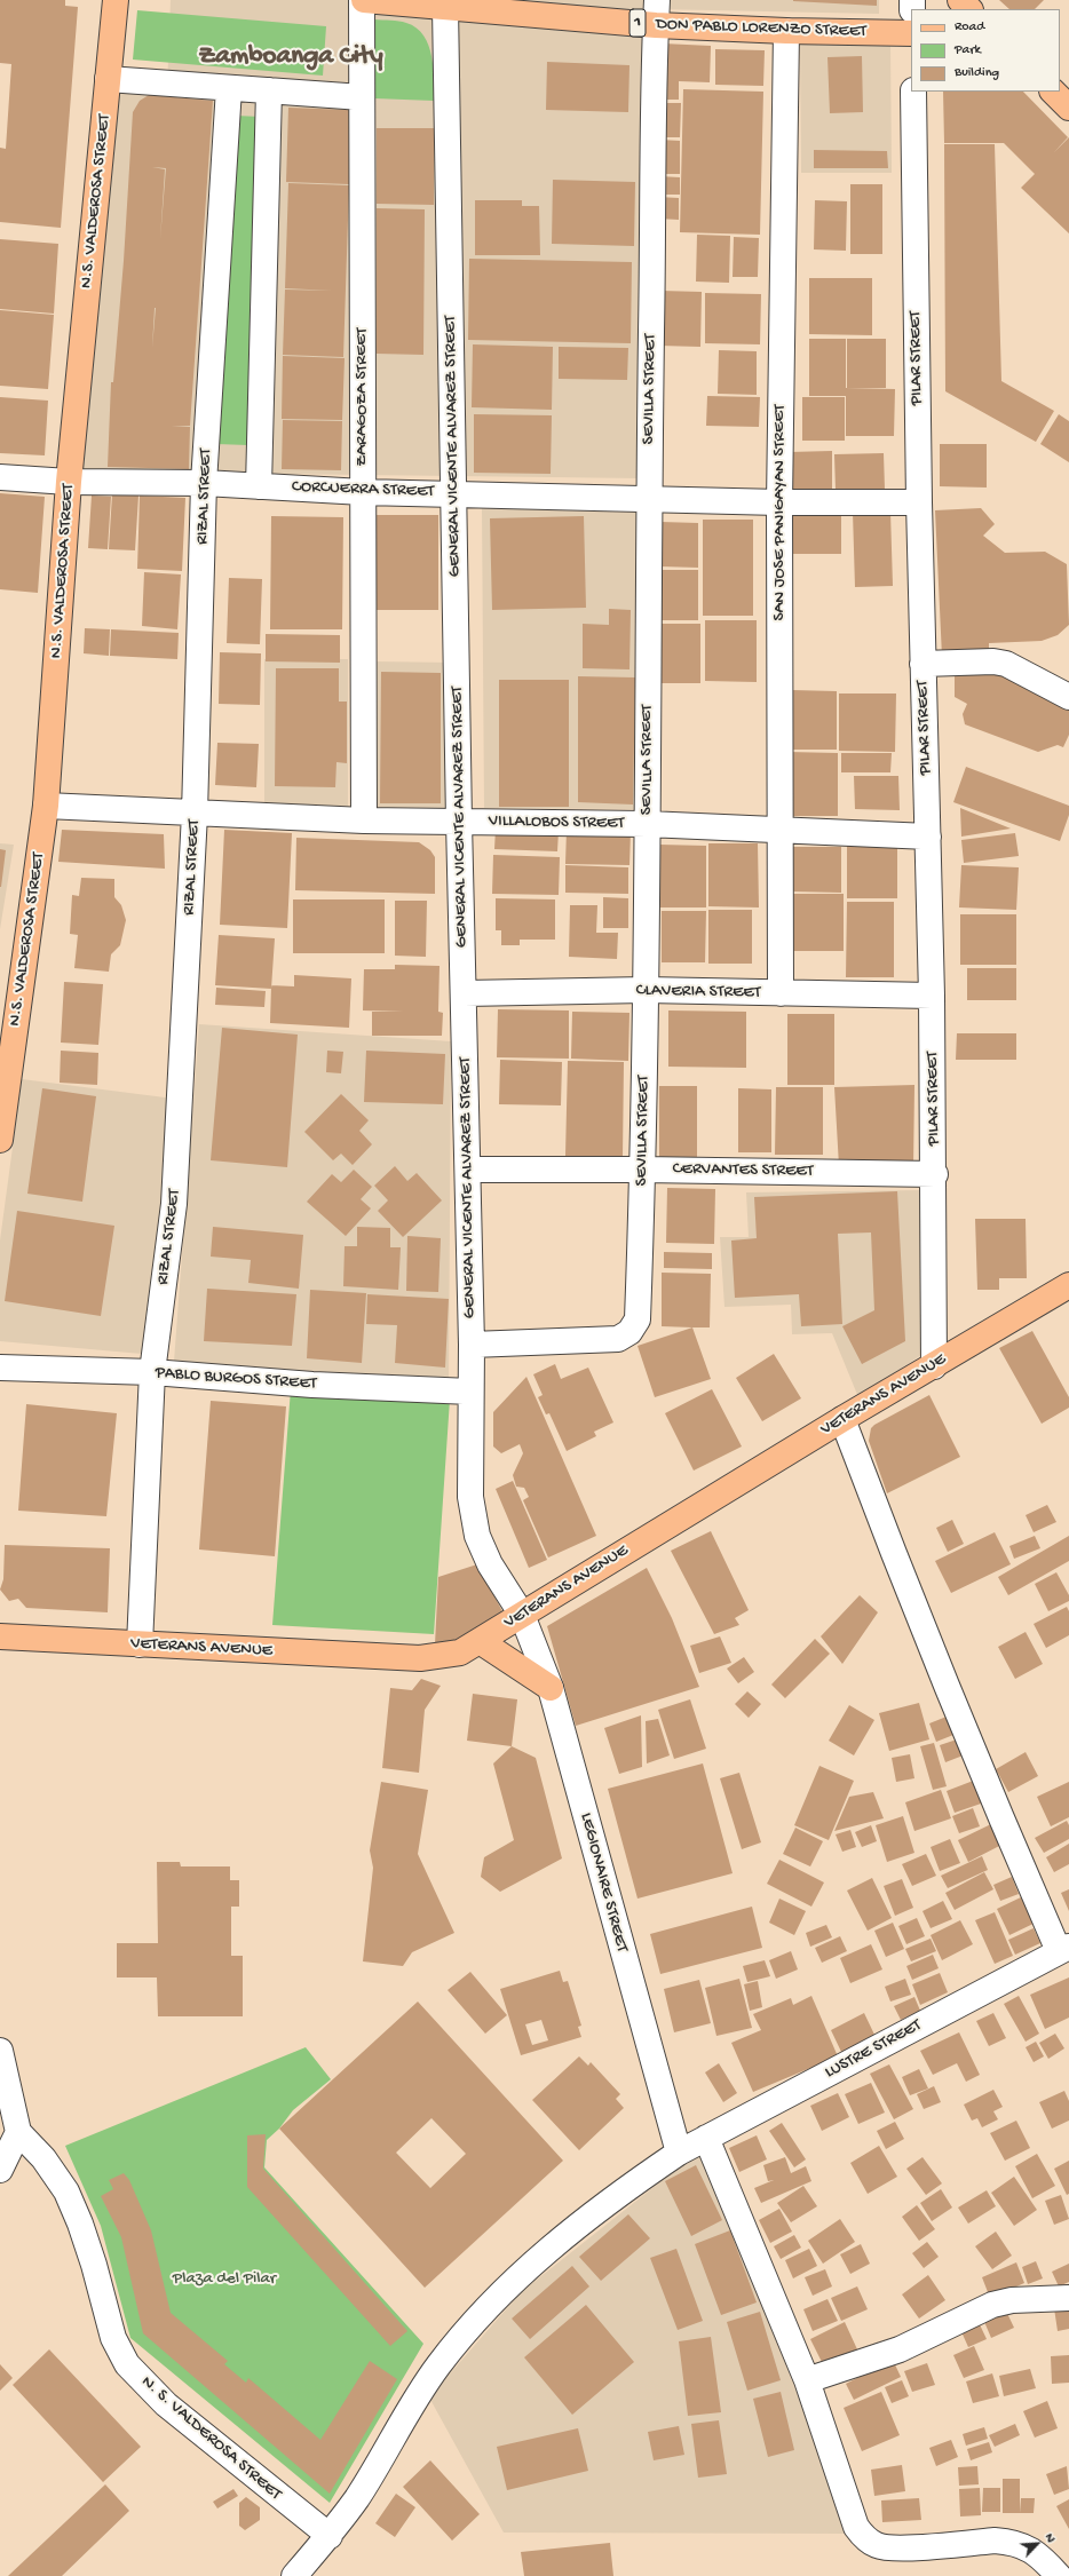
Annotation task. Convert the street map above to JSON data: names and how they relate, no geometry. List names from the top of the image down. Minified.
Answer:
{"streets":{"main road":["1","DON PABLO LORENZO STREET","N.S. VALDEROSA STREET","VETERANS AVENUE"],"street":["PILAR STREET","SEVILLA STREET","ZARAGOZA STREET","GENERAL VICENTE ALVAREZ STREET","CORCUERRA STREET","RIZAL STREET","SAN JOSE PANIGAYAN STREET","VILLALOBOS STREET","CLAVERIA STREET","CERVANTES STREET","PABLO BURGOS STREET","LEGIONAIRE STREET","LUSTRE STREET","N. S. VALDEROSA STREET"]},"crossings":[["DON PABLO LORENZO STREET","SEVILLA STREET"],["DON PABLO LORENZO STREET","ZARAGOZA STREET"],["DON PABLO LORENZO STREET","GENERAL VICENTE ALVAREZ STREET"],["DON PABLO LORENZO STREET","SAN JOSE PANIGAYAN STREET"],["N.S. VALDEROSA STREET","CORCUERRA STREET"],["N.S. VALDEROSA STREET","VILLALOBOS STREET"],["PILAR STREET","CORCUERRA STREET"],["PILAR STREET","VILLALOBOS STREET"],["PILAR STREET","CLAVERIA STREET"],["PILAR STREET","CERVANTES STREET"],["PILAR STREET","VETERANS AVENUE"],["SEVILLA STREET","GENERAL VICENTE ALVAREZ STREET"],["SEVILLA STREET","CORCUERRA STREET"],["SEVILLA STREET","VILLALOBOS STREET"],["SEVILLA STREET","CLAVERIA STREET"],["SEVILLA STREET","CERVANTES STREET"],["ZARAGOZA STREET","CORCUERRA STREET"],["ZARAGOZA STREET","VILLALOBOS STREET"],["GENERAL VICENTE ALVAREZ STREET","CORCUERRA STREET"],["GENERAL VICENTE ALVAREZ STREET","VILLALOBOS STREET"],["GENERAL VICENTE ALVAREZ STREET","CLAVERIA STREET"],["GENERAL VICENTE ALVAREZ STREET","CERVANTES STREET"],["GENERAL VICENTE ALVAREZ STREET","PABLO BURGOS STREET"],["GENERAL VICENTE ALVAREZ STREET","VETERANS AVENUE"],["GENERAL VICENTE ALVAREZ STREET","LEGIONAIRE STREET"],["CORCUERRA STREET","RIZAL STREET"],["CORCUERRA STREET","SAN JOSE PANIGAYAN STREET"],["RIZAL STREET","VILLALOBOS STREET"],["RIZAL STREET","PABLO BURGOS STREET"],["RIZAL STREET","VETERANS AVENUE"],["SAN JOSE PANIGAYAN STREET","VILLALOBOS STREET"],["SAN JOSE PANIGAYAN STREET","CLAVERIA STREET"],["VETERANS AVENUE","LEGIONAIRE STREET"],["LEGIONAIRE STREET","LUSTRE STREET"],["LUSTRE STREET","N. S. VALDEROSA STREET"]],"districts":["Zamboanga City"],"parks":["Plaza del Pilar"],"legend":["Road","Park","Building"],"north":"top right"}
